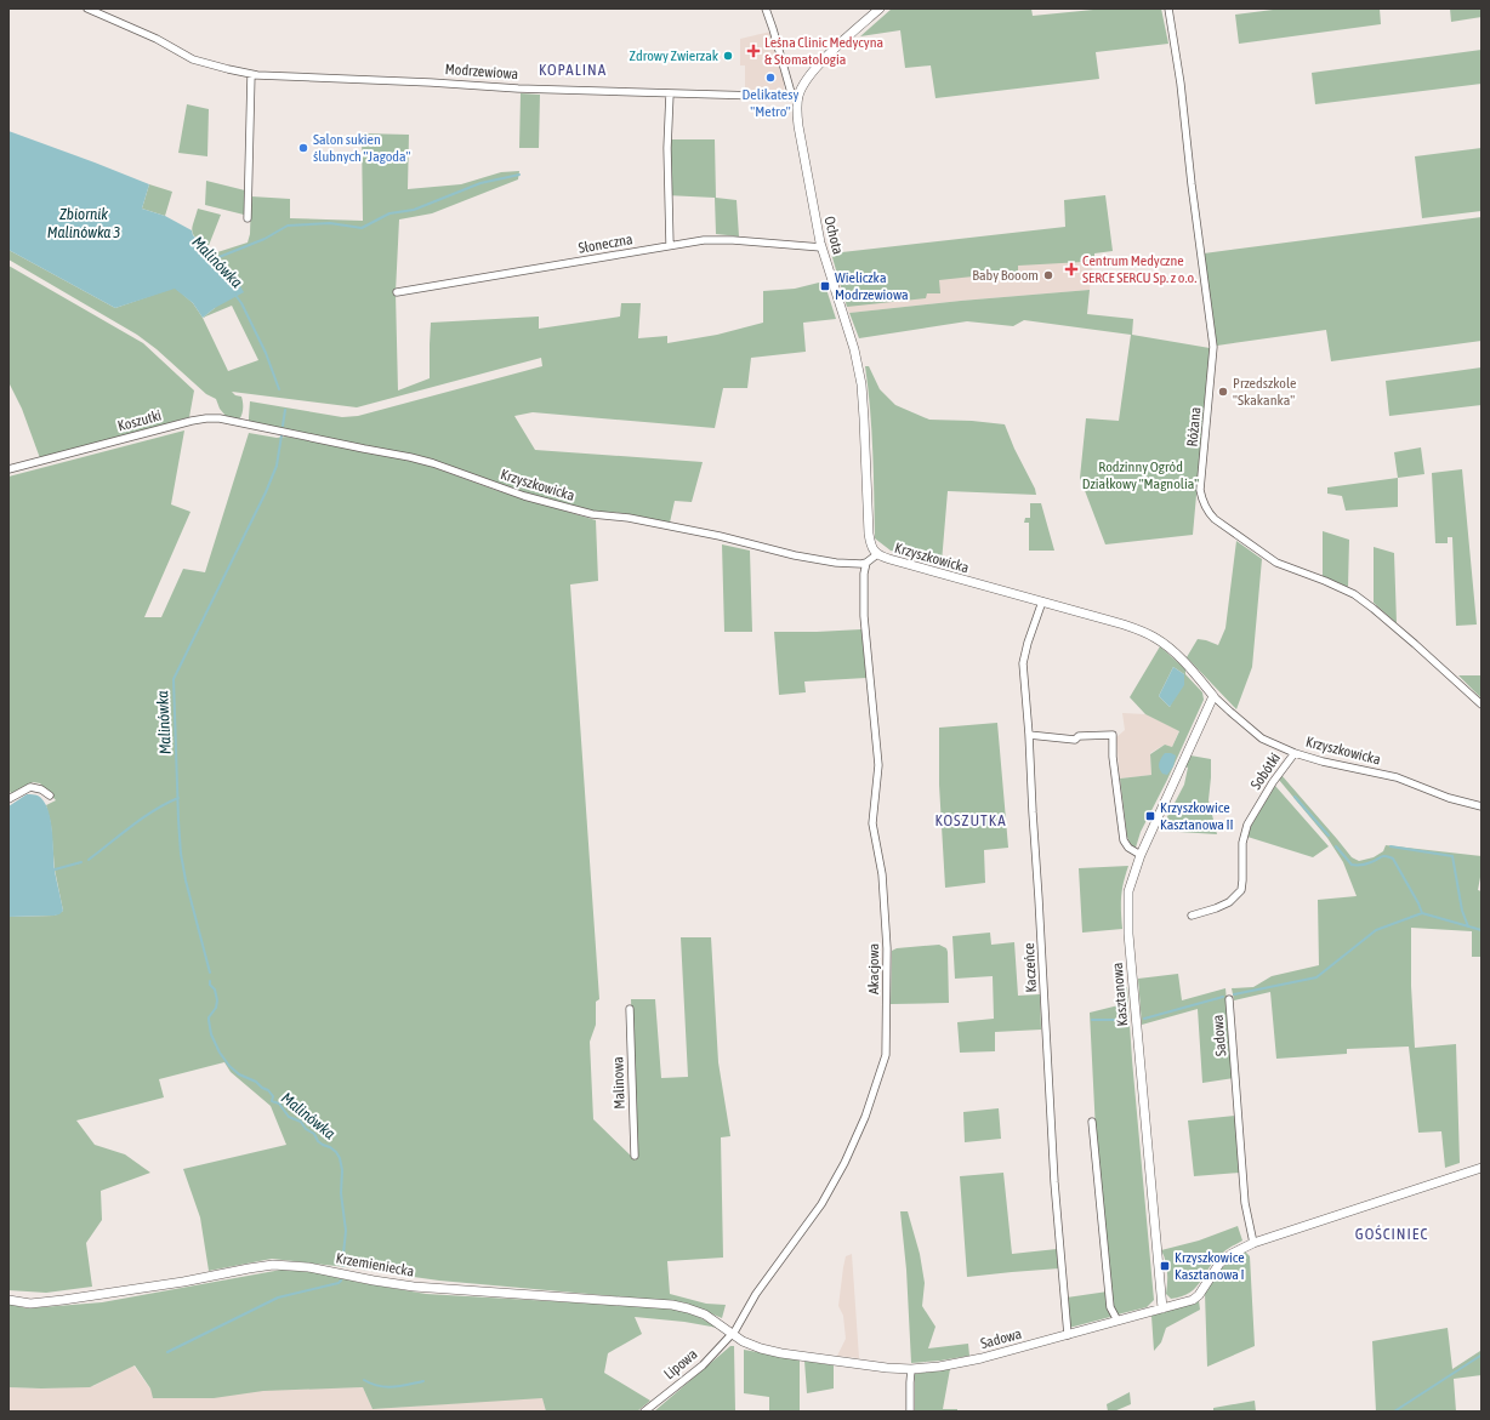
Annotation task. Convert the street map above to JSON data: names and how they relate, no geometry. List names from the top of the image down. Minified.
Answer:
{"streets":{"street":["Modrzewiowa","Ochota","Słoneczna","Koszutki","Różana","Krzyszkowicka","Sobótki","Kaczeńce","Akacjowa","Kasztanowa","Sadowa","Malinowa","Krzemieniecka","Lipowa"]},"crossings":[["Modrzewiowa","Ochota"],["Ochota","Słoneczna"],["Ochota","Krzyszkowicka"],["Koszutki","Krzyszkowicka"],["Krzyszkowicka","Sobótki"],["Krzyszkowicka","Kaczeńce"],["Krzyszkowicka","Akacjowa"],["Krzyszkowicka","Kasztanowa"],["Kaczeńce","Sadowa"],["Akacjowa","Sadowa"],["Akacjowa","Krzemieniecka"],["Akacjowa","Lipowa"],["Kasztanowa","Sadowa"],["Sadowa","Krzemieniecka"],["Sadowa","Lipowa"],["Krzemieniecka","Lipowa"]],"districts":["KOPALINA","KOSZUTKA","GOŚCINIEC"],"water":["Zbiornik Malinówka 3","Malinówka"],"parks":["Rodzinny Ogród Działkowy \"Magnolia\""],"places":{"health":["Leśna Clinic Medycyna & Stomatologia","Centrum Medyczne SERCE SERCU Sp. z o.o."],"other":["Zdrowy Zwierzak","Delikatesy \"Metro\"","Salon sukien ślubnych \"Jagoda\"","Baby Booom","Przedszkole \"Skakanka\""],"transit":["Wieliczka Modrzewiowa","Krzyszkowice Kasztanowa II","Krzyszkowice Kasztanowa I"]}}
